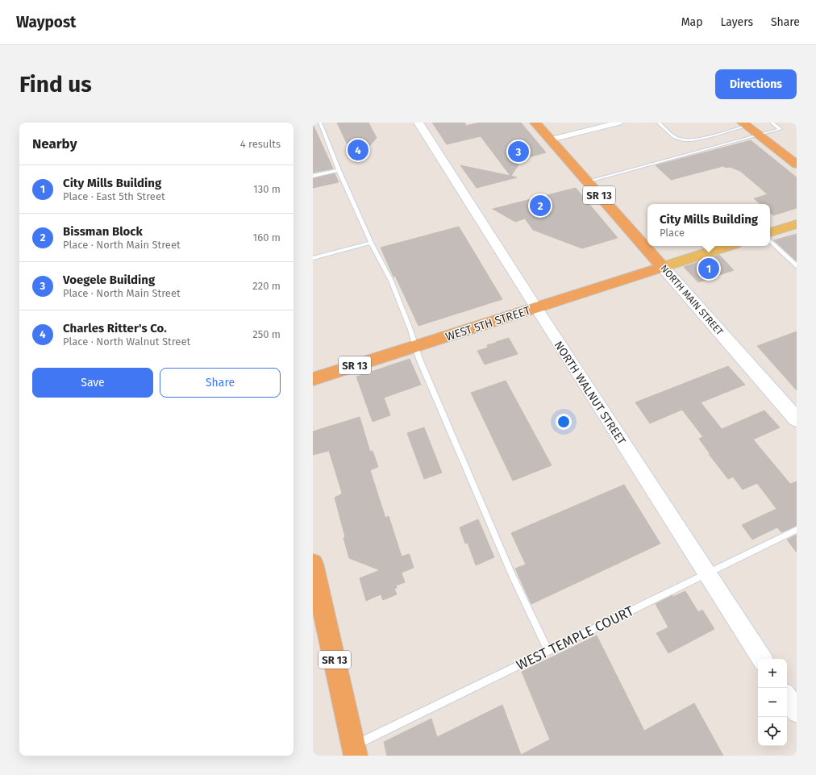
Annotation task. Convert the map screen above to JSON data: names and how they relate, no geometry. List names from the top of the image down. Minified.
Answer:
{"streets":{"highway":["SR 13","NORTH MAIN STREET","WEST 5TH STREET"],"street":["NORTH WALNUT STREET"],"lane":["WEST TEMPLE COURT"]},"crossings":[["SR 13","WEST TEMPLE COURT"],["NORTH MAIN STREET","WEST 5TH STREET"],["WEST 5TH STREET","NORTH WALNUT STREET"],["NORTH WALNUT STREET","WEST TEMPLE COURT"]],"page":{"header":"Waypost","nav":["Map","Layers","Share"],"buttons":["Directions",["Save","Share"]],"title":"Find us","heading":["Nearby","4 results"],"pins":["4","3","2","1"],"list":[{"mark":"1","name":"City Mills Building","note":"Place · East 5th Street","value":"130 m"},{"mark":"2","name":"Bissman Block","note":"Place · North Main Street","value":"160 m"},{"mark":"3","name":"Voegele Building","note":"Place · North Main Street","value":"220 m"},{"mark":"4","name":"Charles Ritter's Co.","note":"Place · North Walnut Street","value":"250 m"}],"popup":["City Mills Building","Place"],"map_buttons":["+","−"]}}
